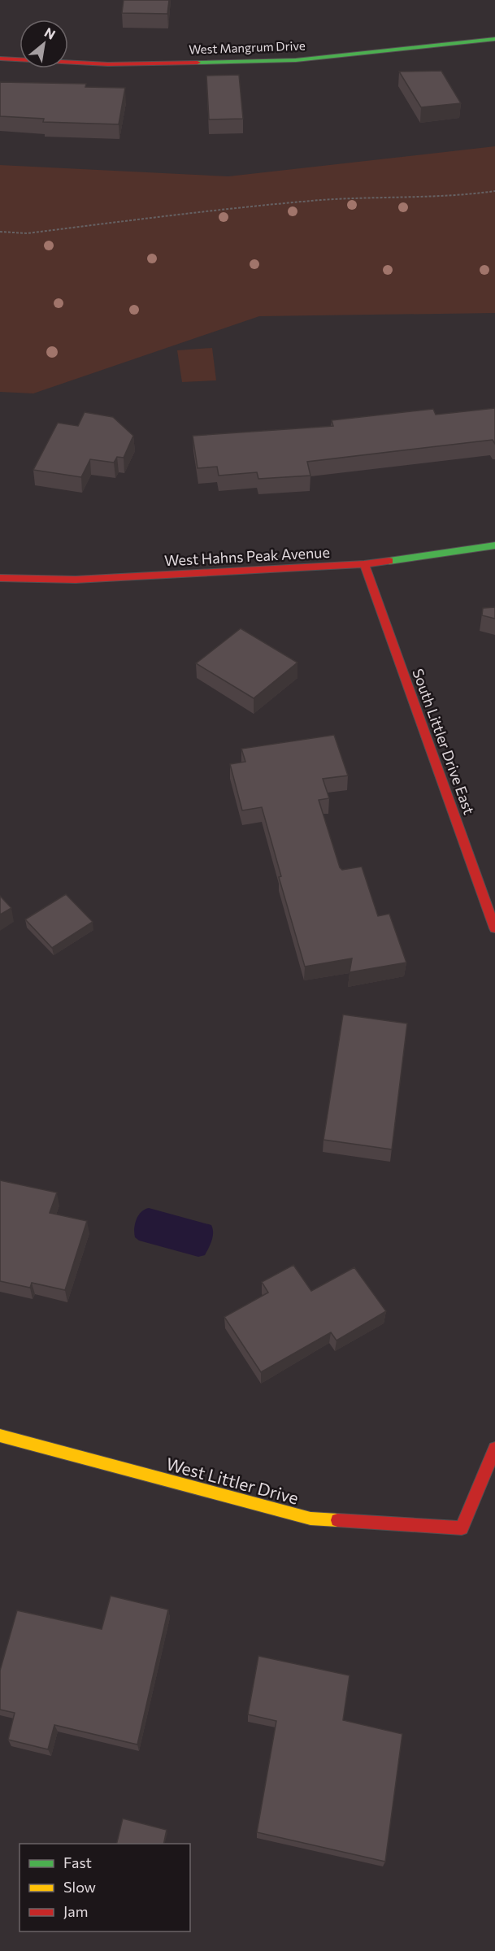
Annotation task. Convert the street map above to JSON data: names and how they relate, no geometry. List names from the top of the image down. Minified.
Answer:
{"streets":{"street":["West Mangrum Drive","West Hahns Peak Avenue","South Littler Drive East","West Littler Drive"]},"crossings":[["West Hahns Peak Avenue","South Littler Drive East"]],"legend":["Fast","Slow","Jam"],"north":"top right"}
